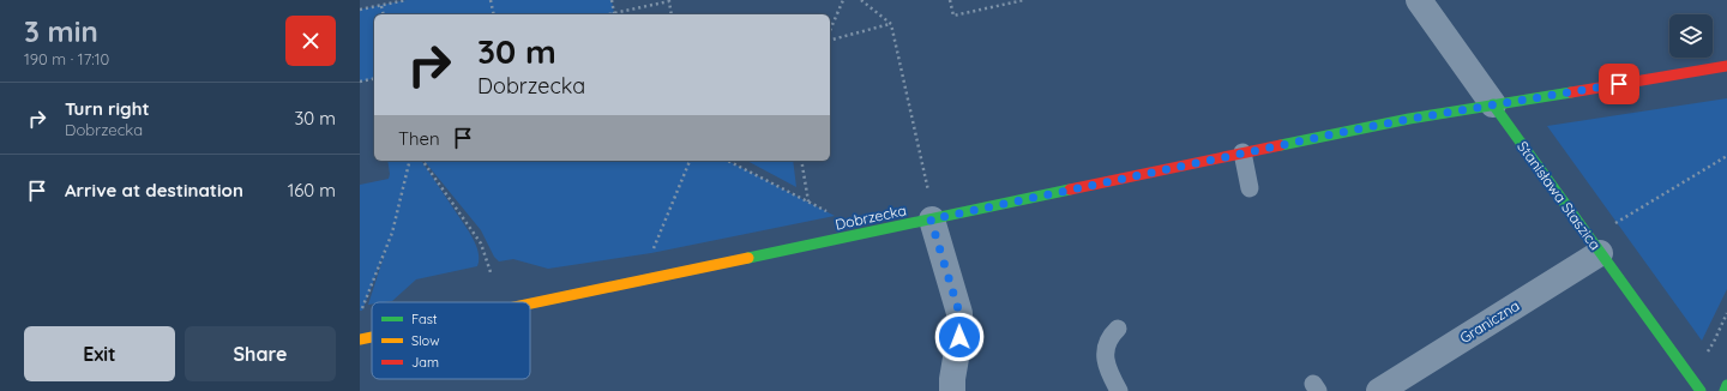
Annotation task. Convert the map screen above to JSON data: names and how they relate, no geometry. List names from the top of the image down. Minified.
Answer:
{"streets":{"street":["Stanisława Staszica","Dobrzecka","Graniczna"]},"crossings":[["Stanisława Staszica","Dobrzecka"],["Stanisława Staszica","Graniczna"]],"legend":["Fast","Slow","Jam"],"page":{"heading":["3 min","190 m · 17:10"],"turn":["30 m","Dobrzecka"],"list":[{"name":"Turn right","note":"Dobrzecka","value":"30 m"},{"name":"Arrive at destination","value":"160 m"}],"then":"Then","buttons":["Exit","Share"]}}
